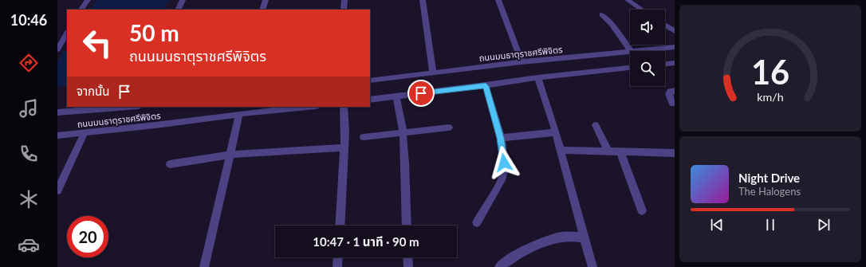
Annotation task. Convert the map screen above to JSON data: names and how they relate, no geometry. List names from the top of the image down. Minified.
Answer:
{"streets":{"street":["ถนนมนธาตุราชศรีพิจิตร"]},"page":{"tabs":"10:46","turn":["50 m","ถนนมนธาตุราชศรีพิจิตร"],"then":"จากนั้น","song":["Night Drive","The Halogens"],"limit":"20","trip":"10:47 · 1 นาที · 90 m","gauge":["16","km/h"]}}
